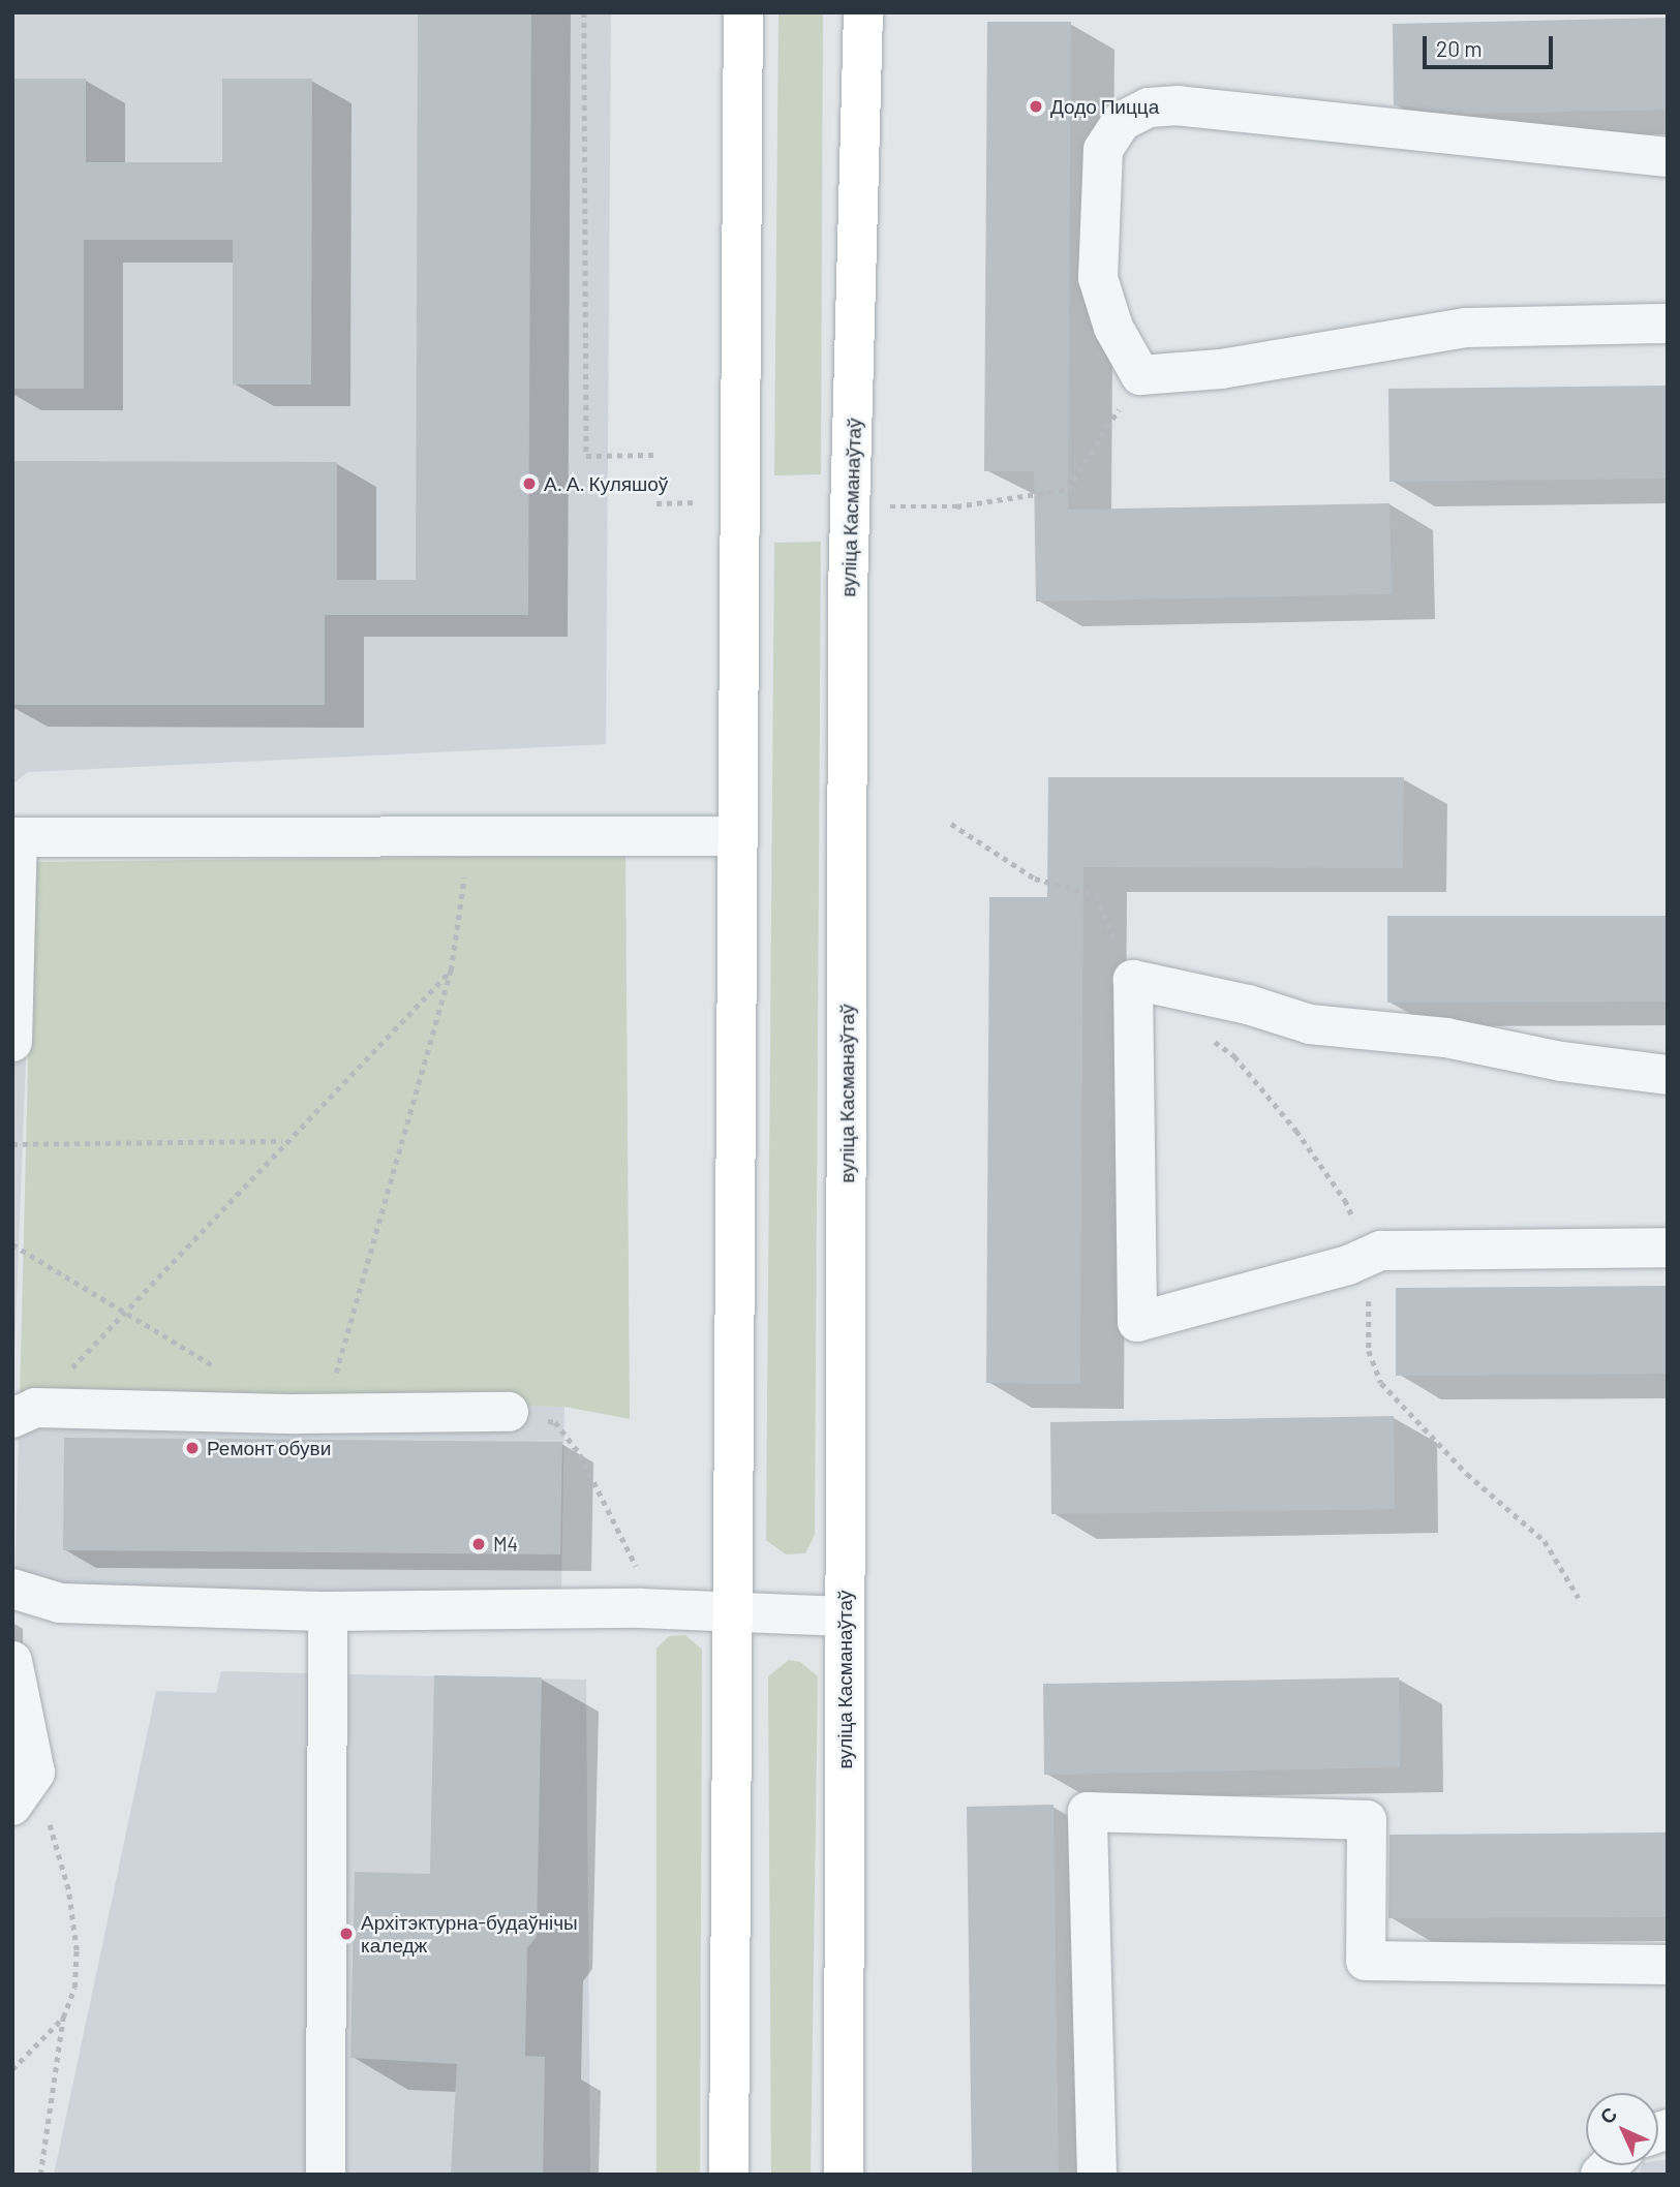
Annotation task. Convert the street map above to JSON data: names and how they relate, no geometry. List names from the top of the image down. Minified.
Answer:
{"streets":{"main road":["вуліца Касманаўтаў"]},"places":["Додо Пицца","А. А. Куляшоў","Ремонт обуви","M4","Архітэктурна-будаўнічы каледж"],"scale_bar":"20 m","north":"top left"}
